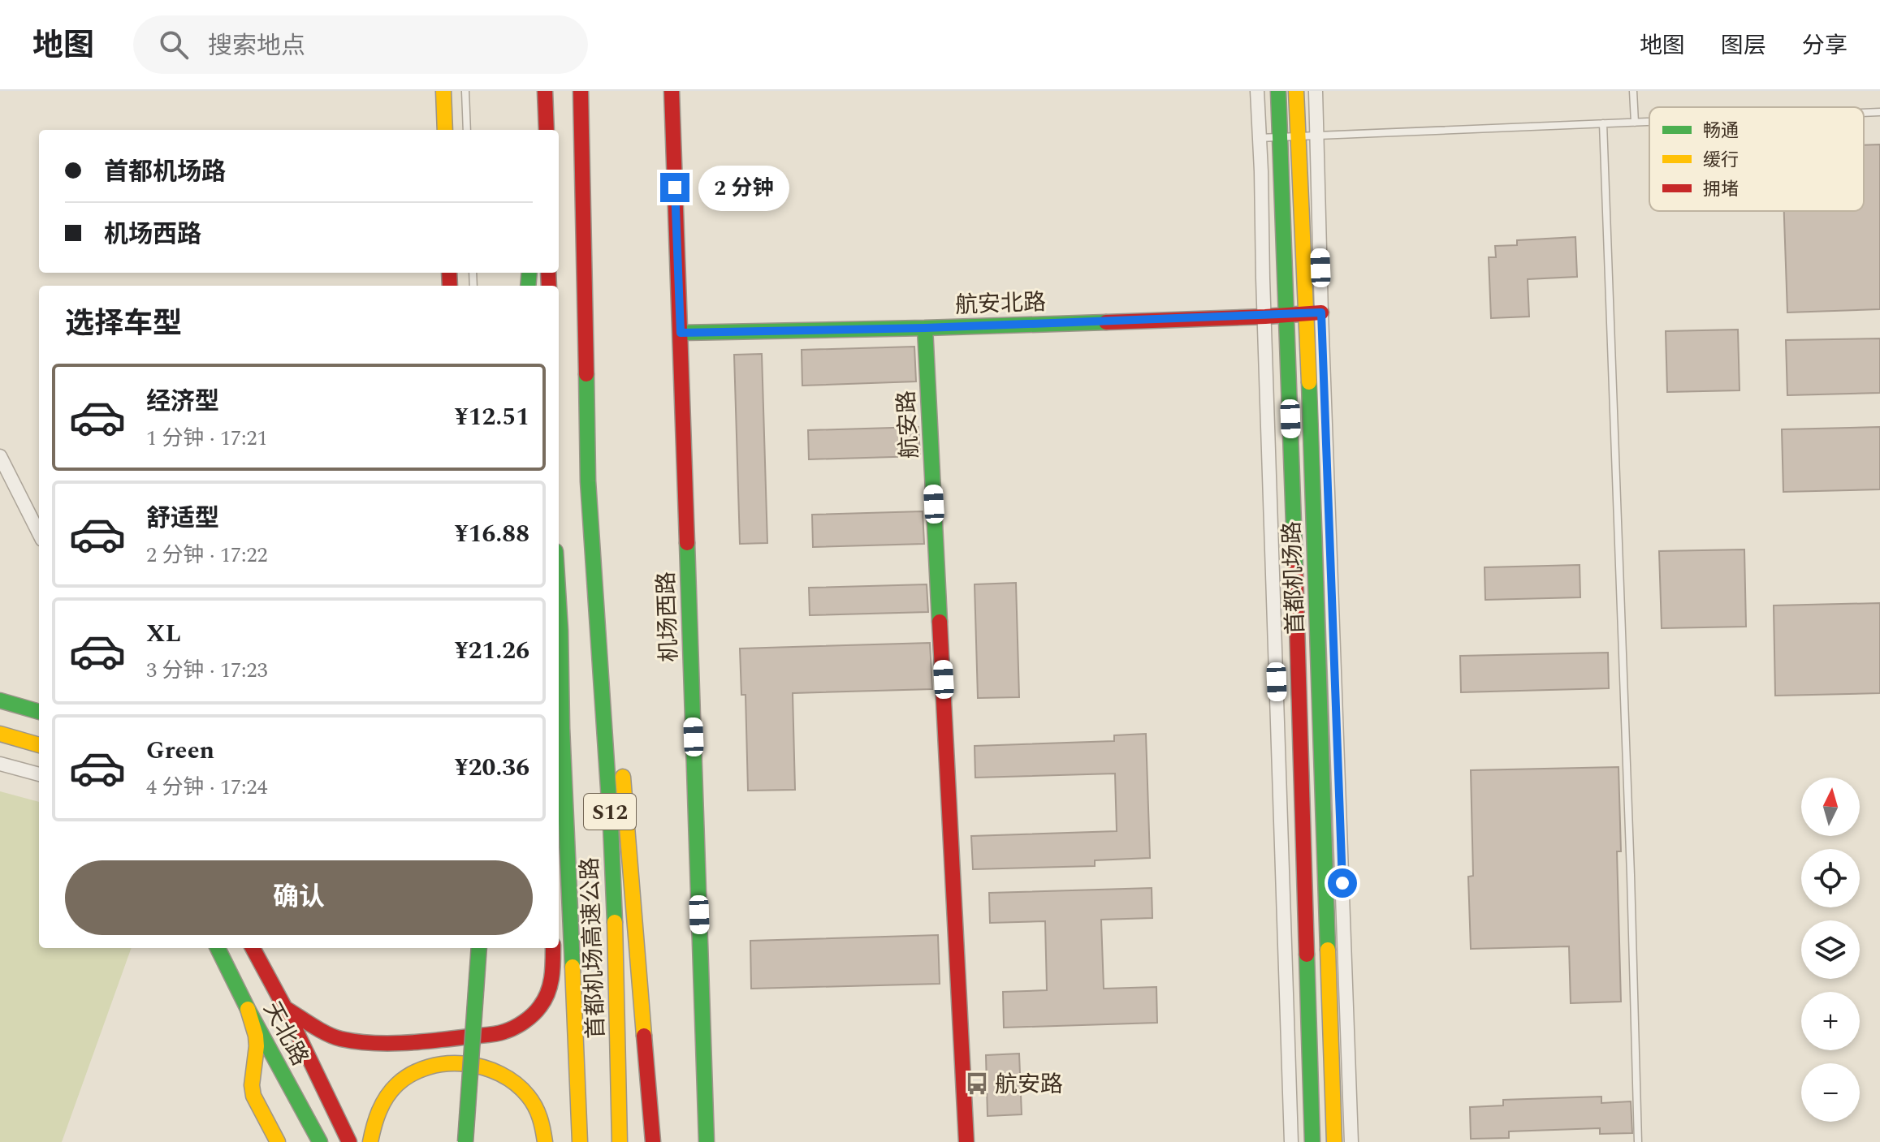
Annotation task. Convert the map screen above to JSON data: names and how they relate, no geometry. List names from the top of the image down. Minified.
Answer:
{"streets":{"main road":["航安北路","航安路","首都机场路","机场西路","S12","首都机场高速公路","天北路"]},"crossings":[["航安北路","航安路"],["航安北路","首都机场路"],["航安北路","机场西路"]],"places":{"bus stop":["航安路"]},"legend":["畅通","缓行","拥堵"],"north":"top","page":{"header":"地图","search":"搜索地点","nav":["地图","图层","分享"],"banner":["首都机场路","机场西路"],"bubble":"2 分钟","heading":"选择车型","list":[{"name":"经济型","note":"1 分钟 · 17:21","value":"¥12.51"},{"name":"舒适型","note":"2 分钟 · 17:22","value":"¥16.88"},{"name":"XL","note":"3 分钟 · 17:23","value":"¥21.26"},{"name":"Green","note":"4 分钟 · 17:24","value":"¥20.36"}],"map_buttons":["+","−"],"buttons":"确认"}}
